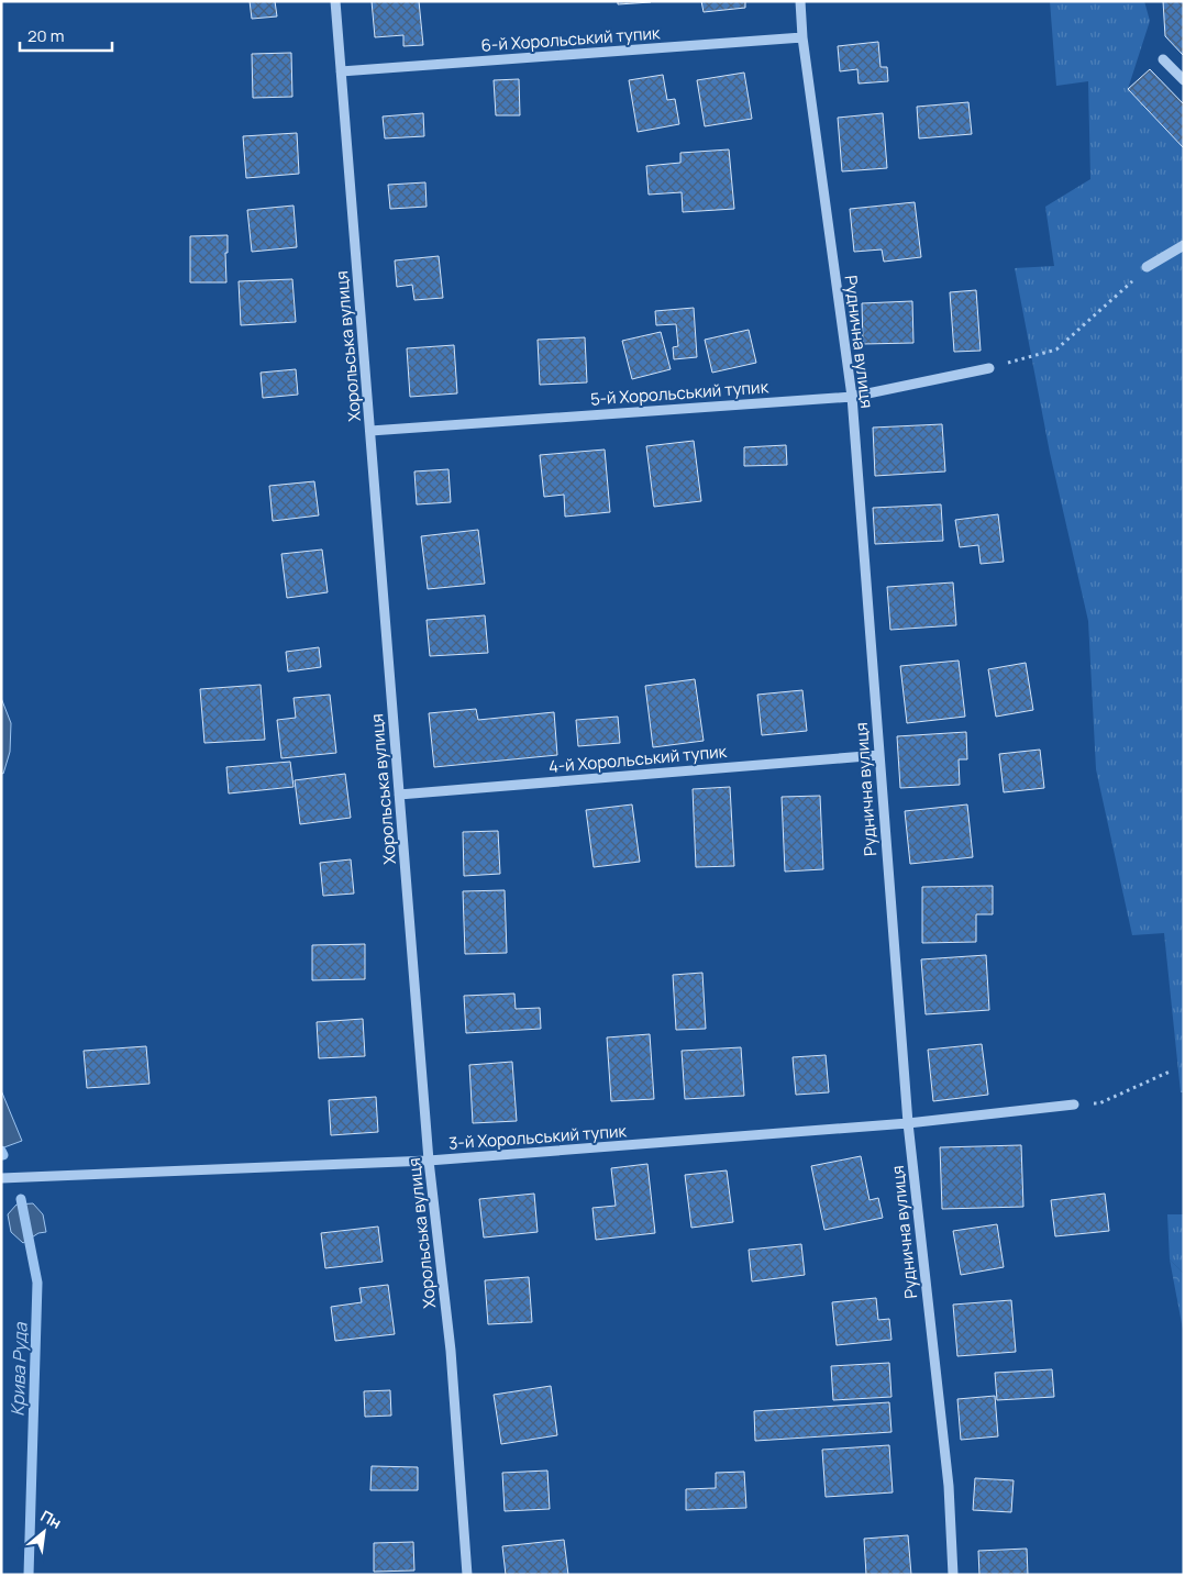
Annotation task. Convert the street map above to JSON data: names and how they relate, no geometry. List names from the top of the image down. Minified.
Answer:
{"streets":{"street":["6-й Хорольський тупик","Руднична вулиця","Хорольська вулиця","5-й Хорольський тупик","4-й Хорольський тупик","3-й Хорольський тупик"]},"crossings":[["6-й Хорольський тупик","Руднична вулиця"],["6-й Хорольський тупик","Хорольська вулиця"],["Руднична вулиця","5-й Хорольський тупик"],["Руднична вулиця","4-й Хорольський тупик"],["Руднична вулиця","3-й Хорольський тупик"],["Хорольська вулиця","5-й Хорольський тупик"],["Хорольська вулиця","4-й Хорольський тупик"],["Хорольська вулиця","3-й Хорольський тупик"]],"water":["Крива Руда"],"scale_bar":"20 m","north":"top right"}
